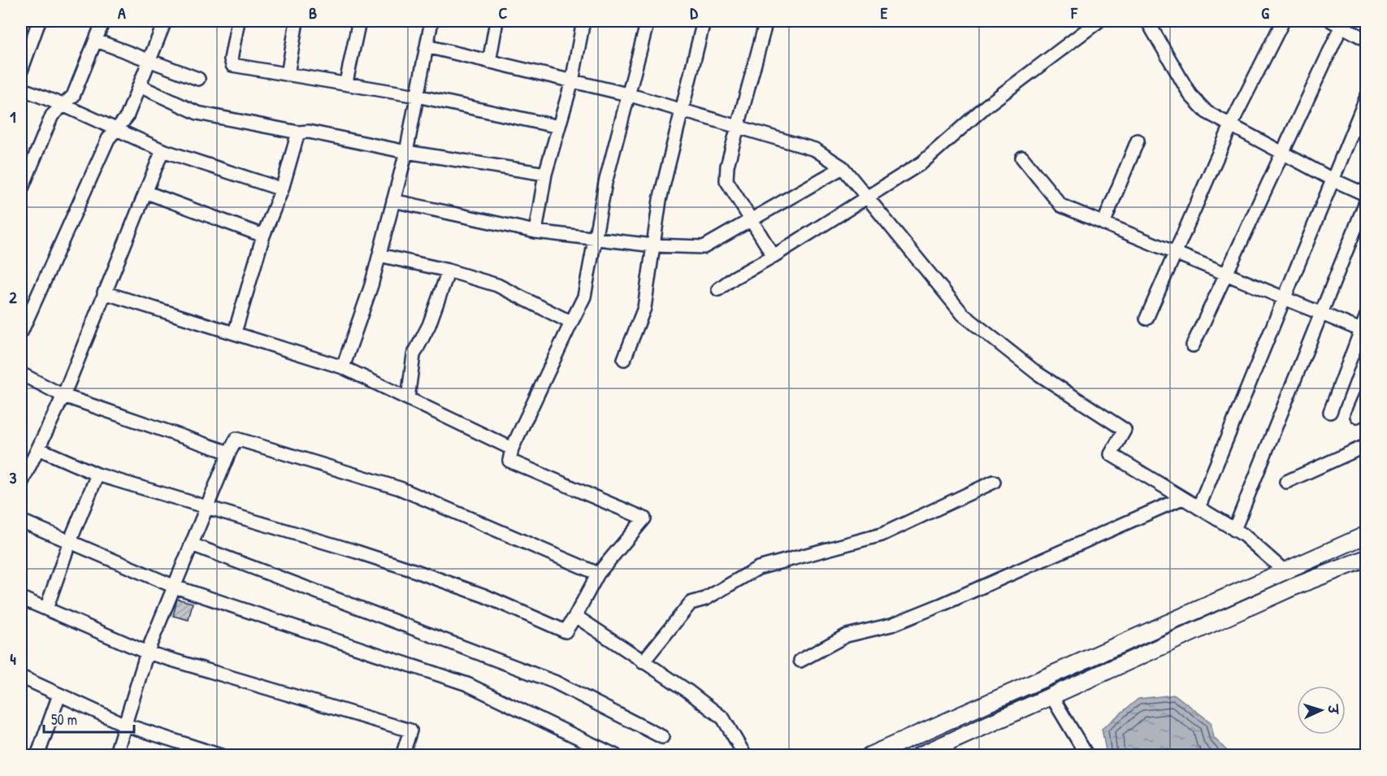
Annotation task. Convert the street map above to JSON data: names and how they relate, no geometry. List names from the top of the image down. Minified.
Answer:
{"scale_bar":"50 m","north":"right","grid":{"columns":["A","B","C","D","E","F","G"],"rows":["1","2","3","4"]}}
